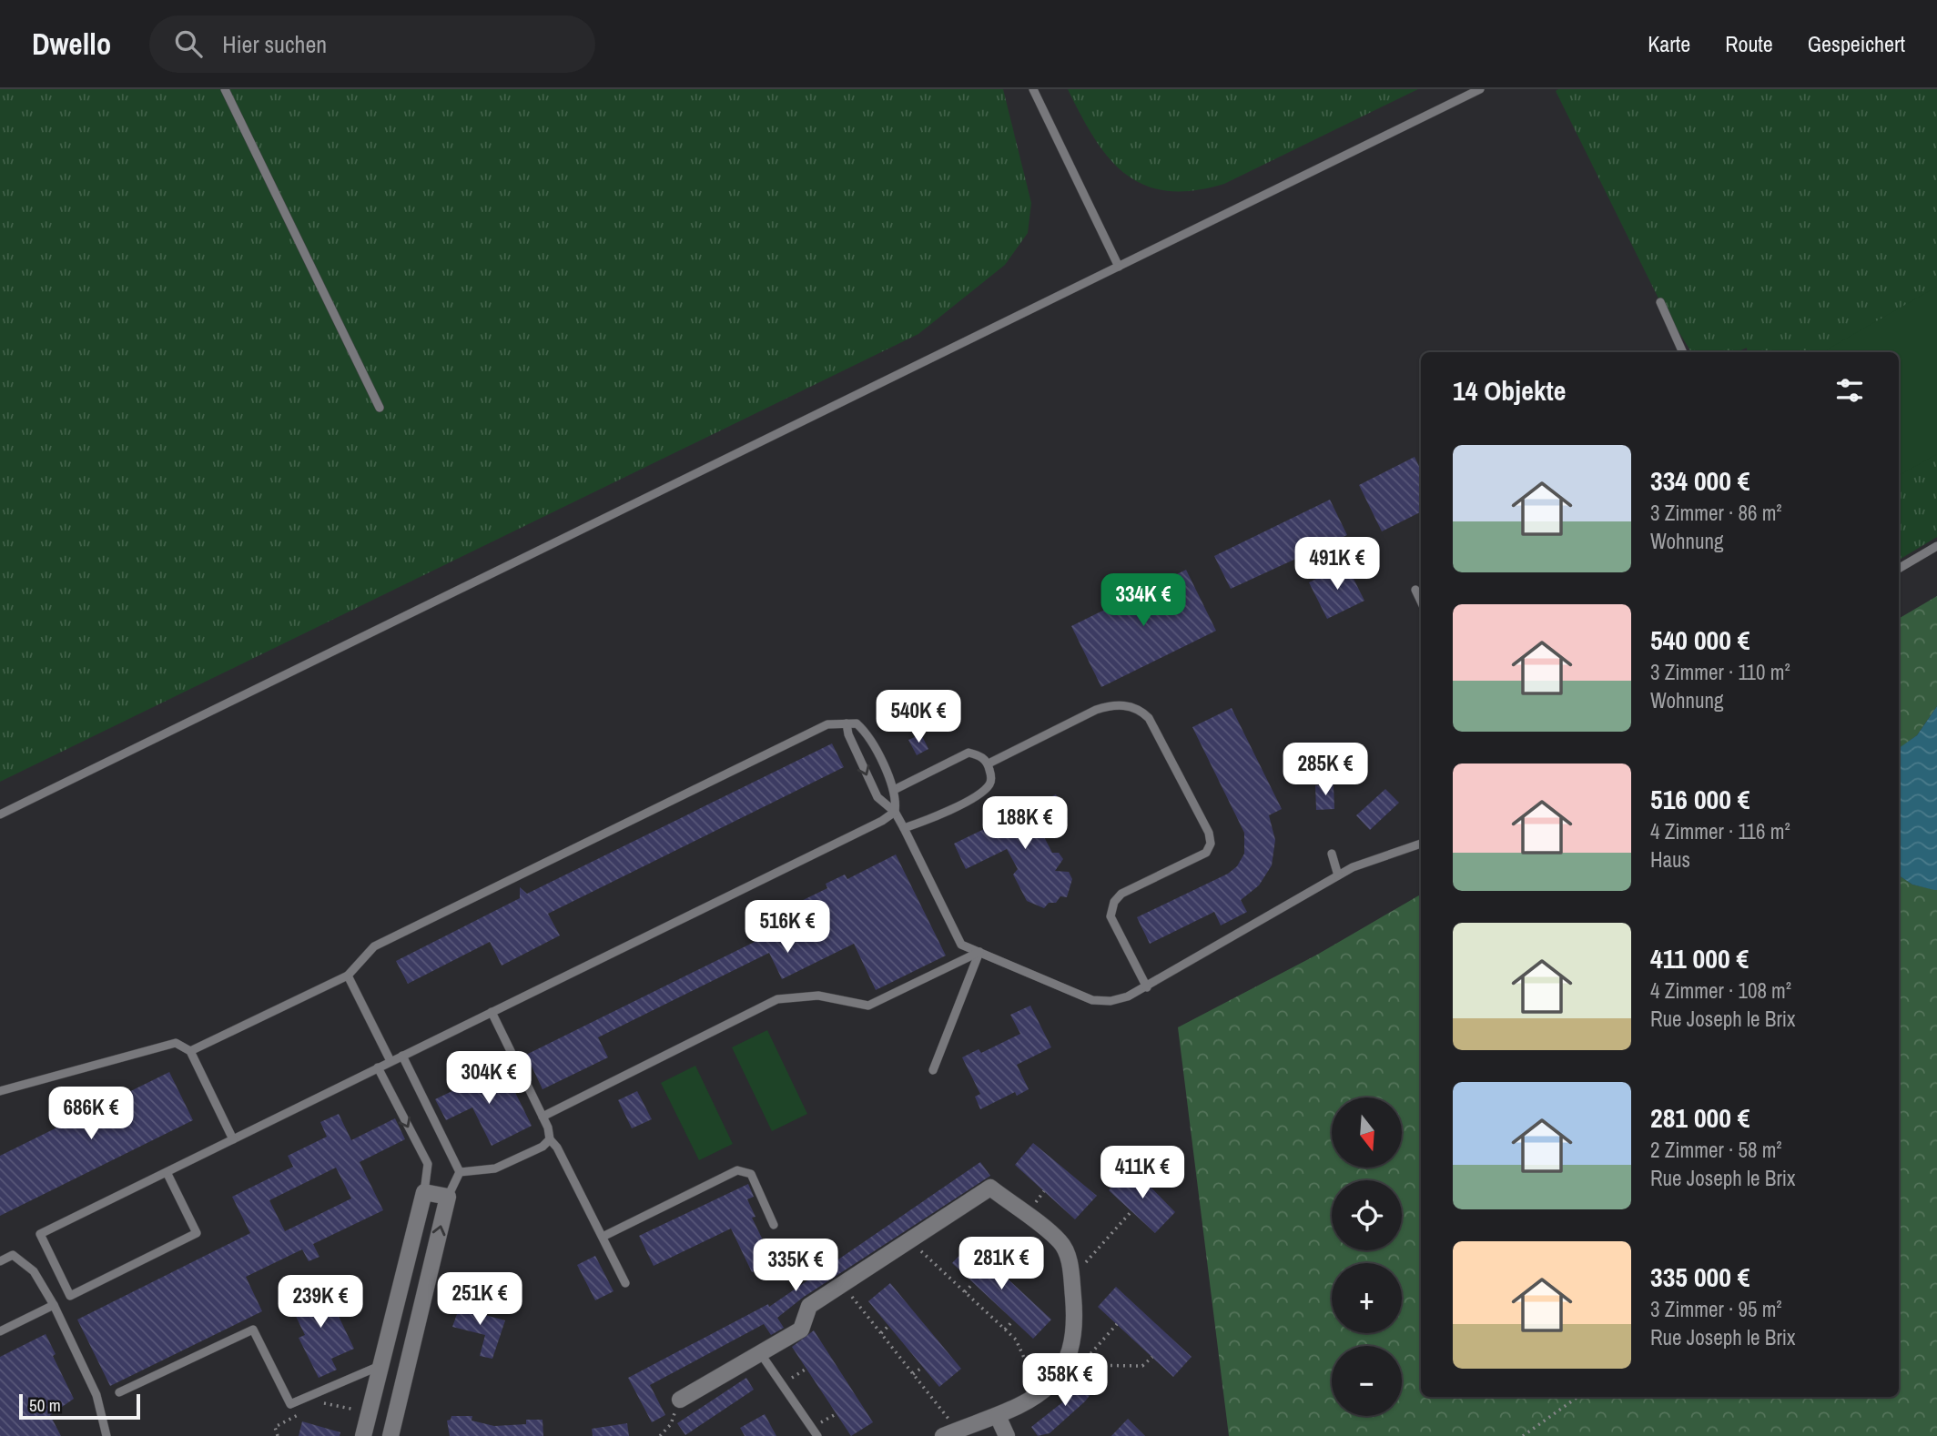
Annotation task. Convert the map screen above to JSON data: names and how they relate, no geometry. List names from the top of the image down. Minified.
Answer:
{"scale_bar":"50 m","north":"bottom","page":{"header":"Dwello","search":"Hier suchen","nav":["Karte","Route","Gespeichert"],"heading":"14 Objekte","list":[{"name":"334 000 €","note":"3 Zimmer · 86 m² · Wohnung"},{"name":"540 000 €","note":"3 Zimmer · 110 m² · Wohnung"},{"name":"516 000 €","note":"4 Zimmer · 116 m² · Haus"},{"name":"411 000 €","note":"4 Zimmer · 108 m² · Rue Joseph le Brix"},{"name":"281 000 €","note":"2 Zimmer · 58 m² · Rue Joseph le Brix"},{"name":"335 000 €","note":"3 Zimmer · 95 m² · Rue Joseph le Brix"}],"price":["491K €","334K €","540K €","285K €","188K €","516K €","304K €","686K €","411K €","281K €","335K €","251K €","239K €","358K €"],"map_buttons":["+","−"],"scale":"50 m"}}
